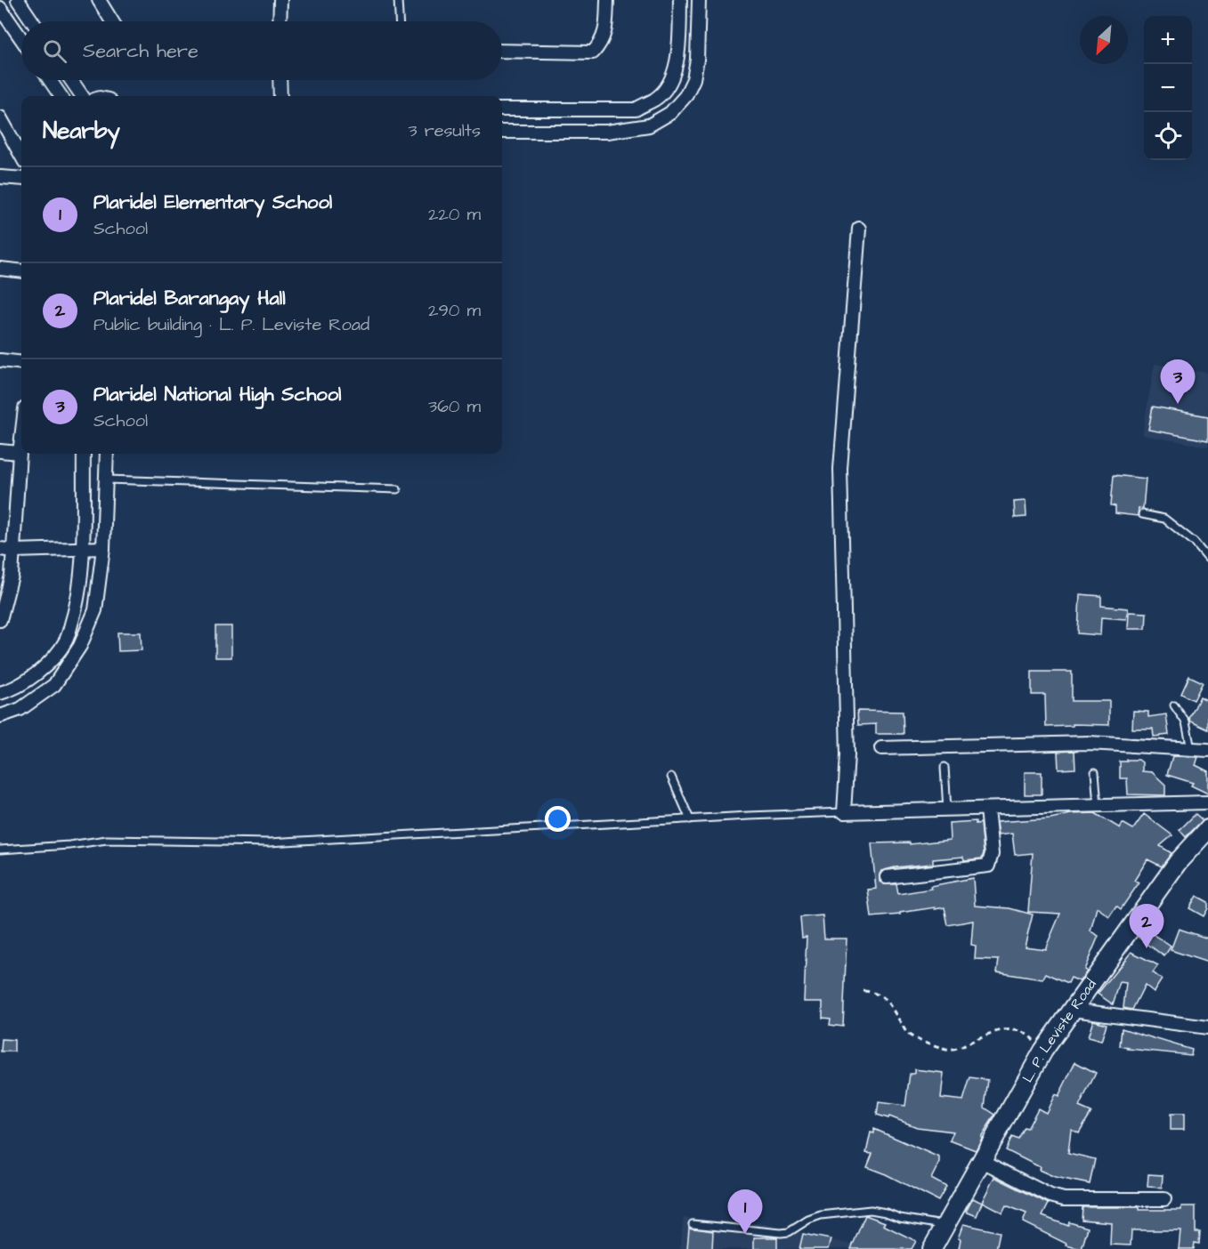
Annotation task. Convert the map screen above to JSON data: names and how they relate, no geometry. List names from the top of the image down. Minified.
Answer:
{"streets":{"main road":["L. P. Leviste Road"]},"north":"bottom left","page":{"map_buttons":["+","−"],"search":"Search here","heading":["Nearby","3 results"],"list":[{"mark":"1","name":"Plaridel Elementary School","note":"School","value":"220 m"},{"mark":"2","name":"Plaridel Barangay Hall","note":"Public building · L. P. Leviste Road","value":"290 m"},{"mark":"3","name":"Plaridel National High School","note":"School","value":"360 m"}],"pins":["3","2","1"]}}
